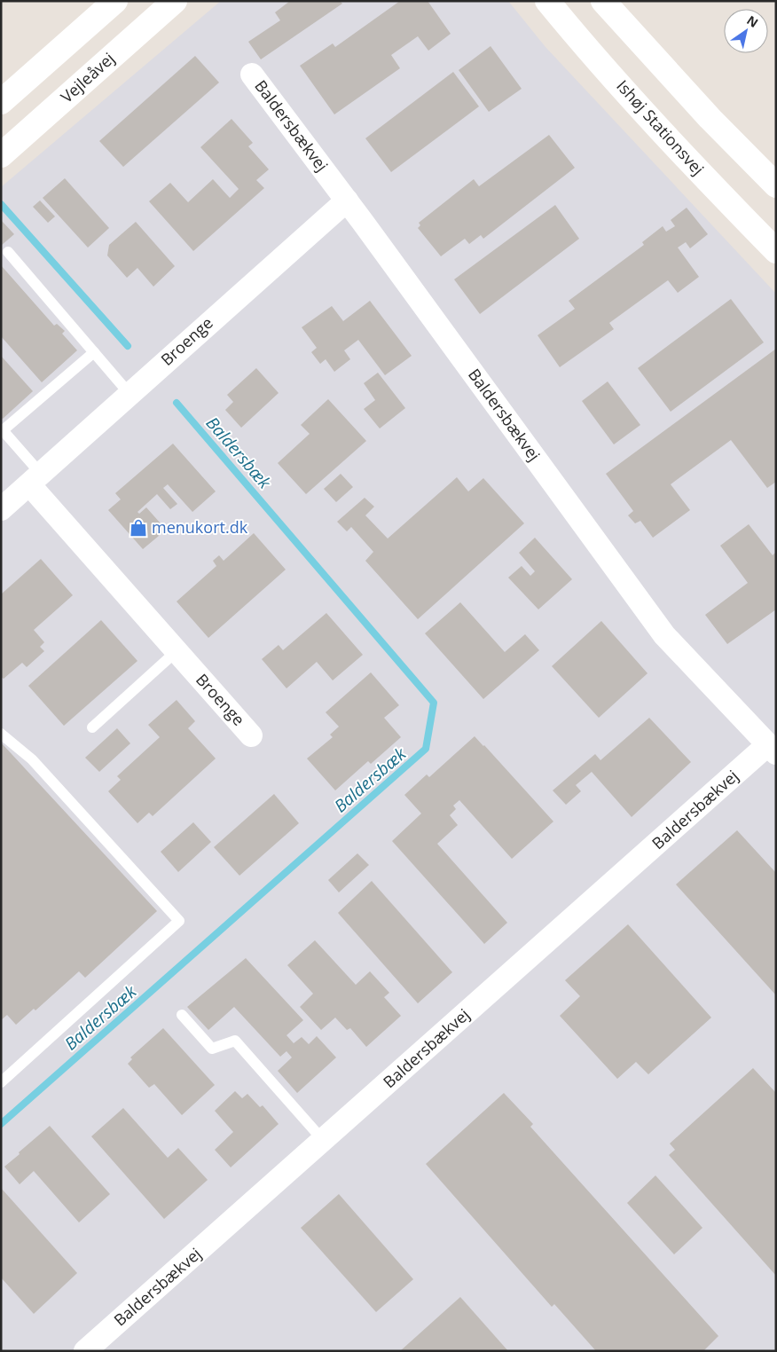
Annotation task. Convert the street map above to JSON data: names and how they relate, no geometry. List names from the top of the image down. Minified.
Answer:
{"streets":{"main road":["Vejleåvej","Ishøj Stationsvej"],"street":["Baldersbækvej","Broenge"]},"crossings":[["Baldersbækvej","Broenge"]],"water":["Baldersbæk"],"places":{"shop":["menukort.dk"]},"north":"top right"}
